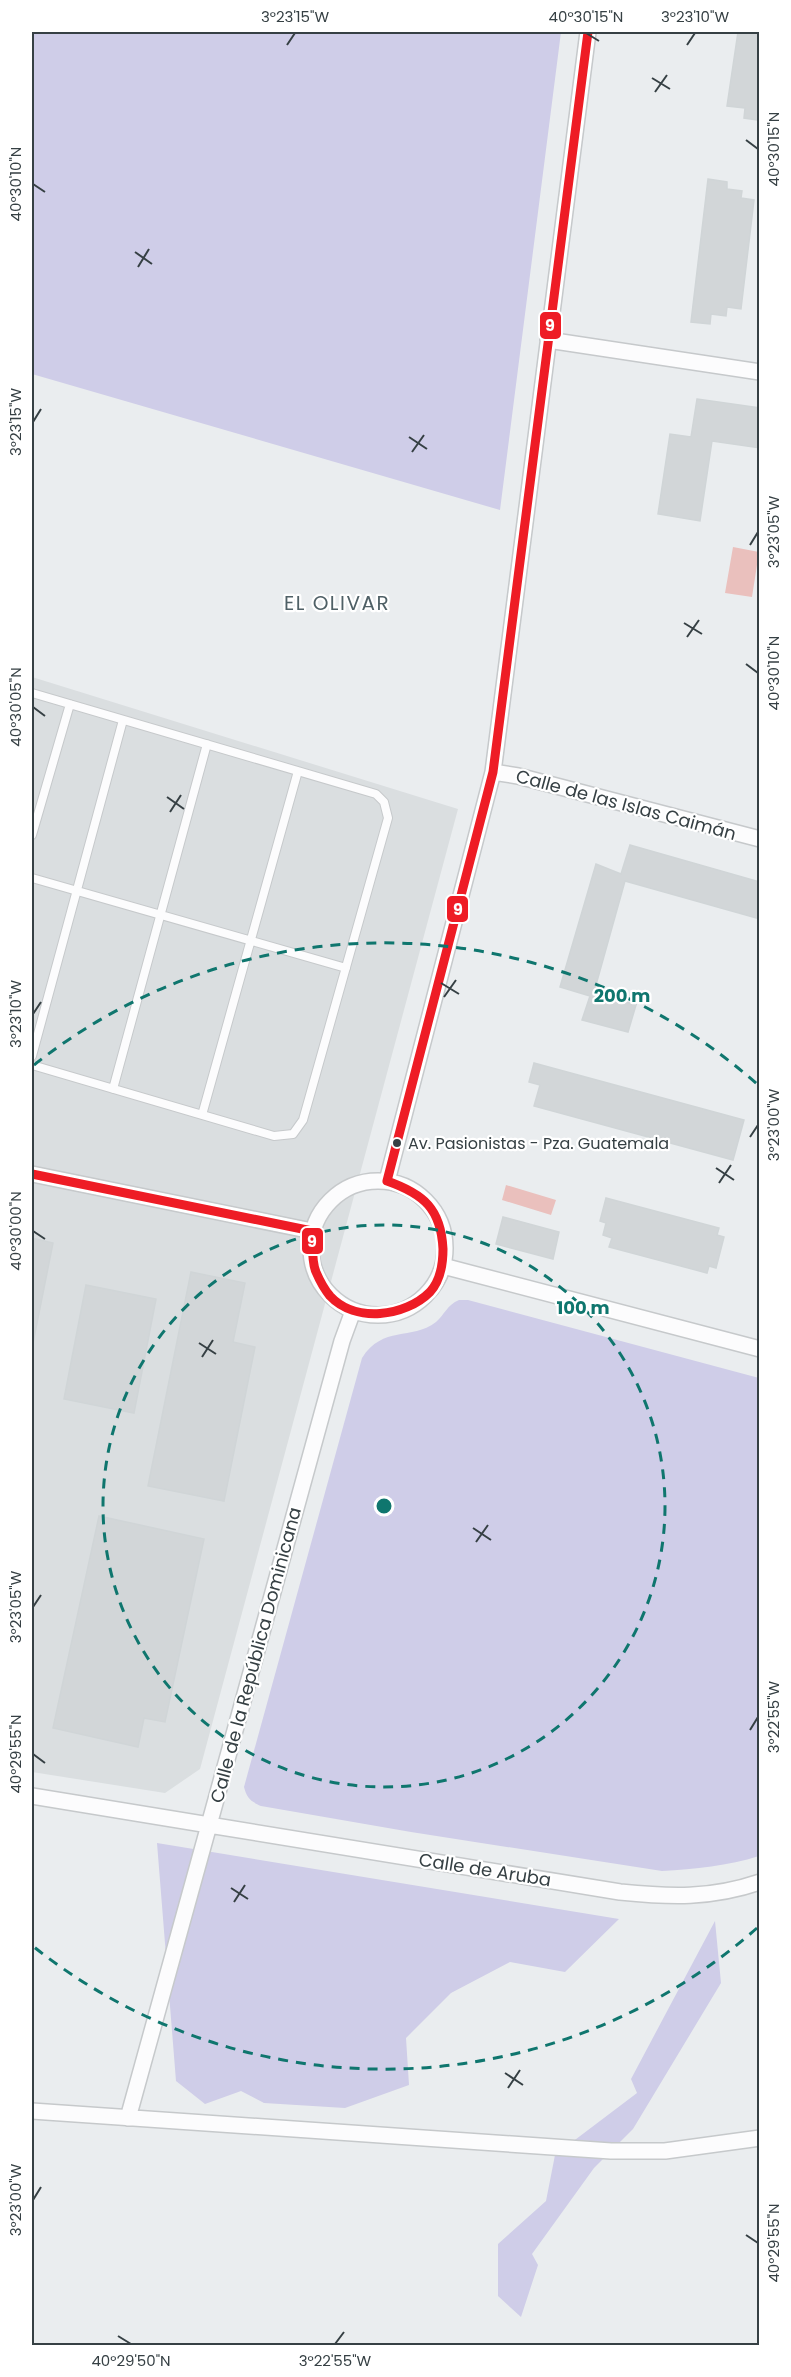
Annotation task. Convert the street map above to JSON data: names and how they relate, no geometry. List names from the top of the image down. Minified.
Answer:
{"streets":{"street":["Calle de las Islas Caimán","Calle de la República Dominicana","Calle de Aruba"]},"crossings":[["Calle de la República Dominicana","Calle de Aruba"]],"districts":["EL OLIVAR"],"places":["Av. Pasionistas - Pza. Guatemala"],"lines":["transit line 9"],"coordinates":["3°23'15\"W","40°30'15\"N","3°23'10\"W","40°30'10\"N","3°23'05\"W","40°30'05\"N","3°23'00\"W","40°30'00\"N","3°22'55\"W","40°29'55\"N","40°29'50\"N"],"rings":["200 m","100 m"]}
